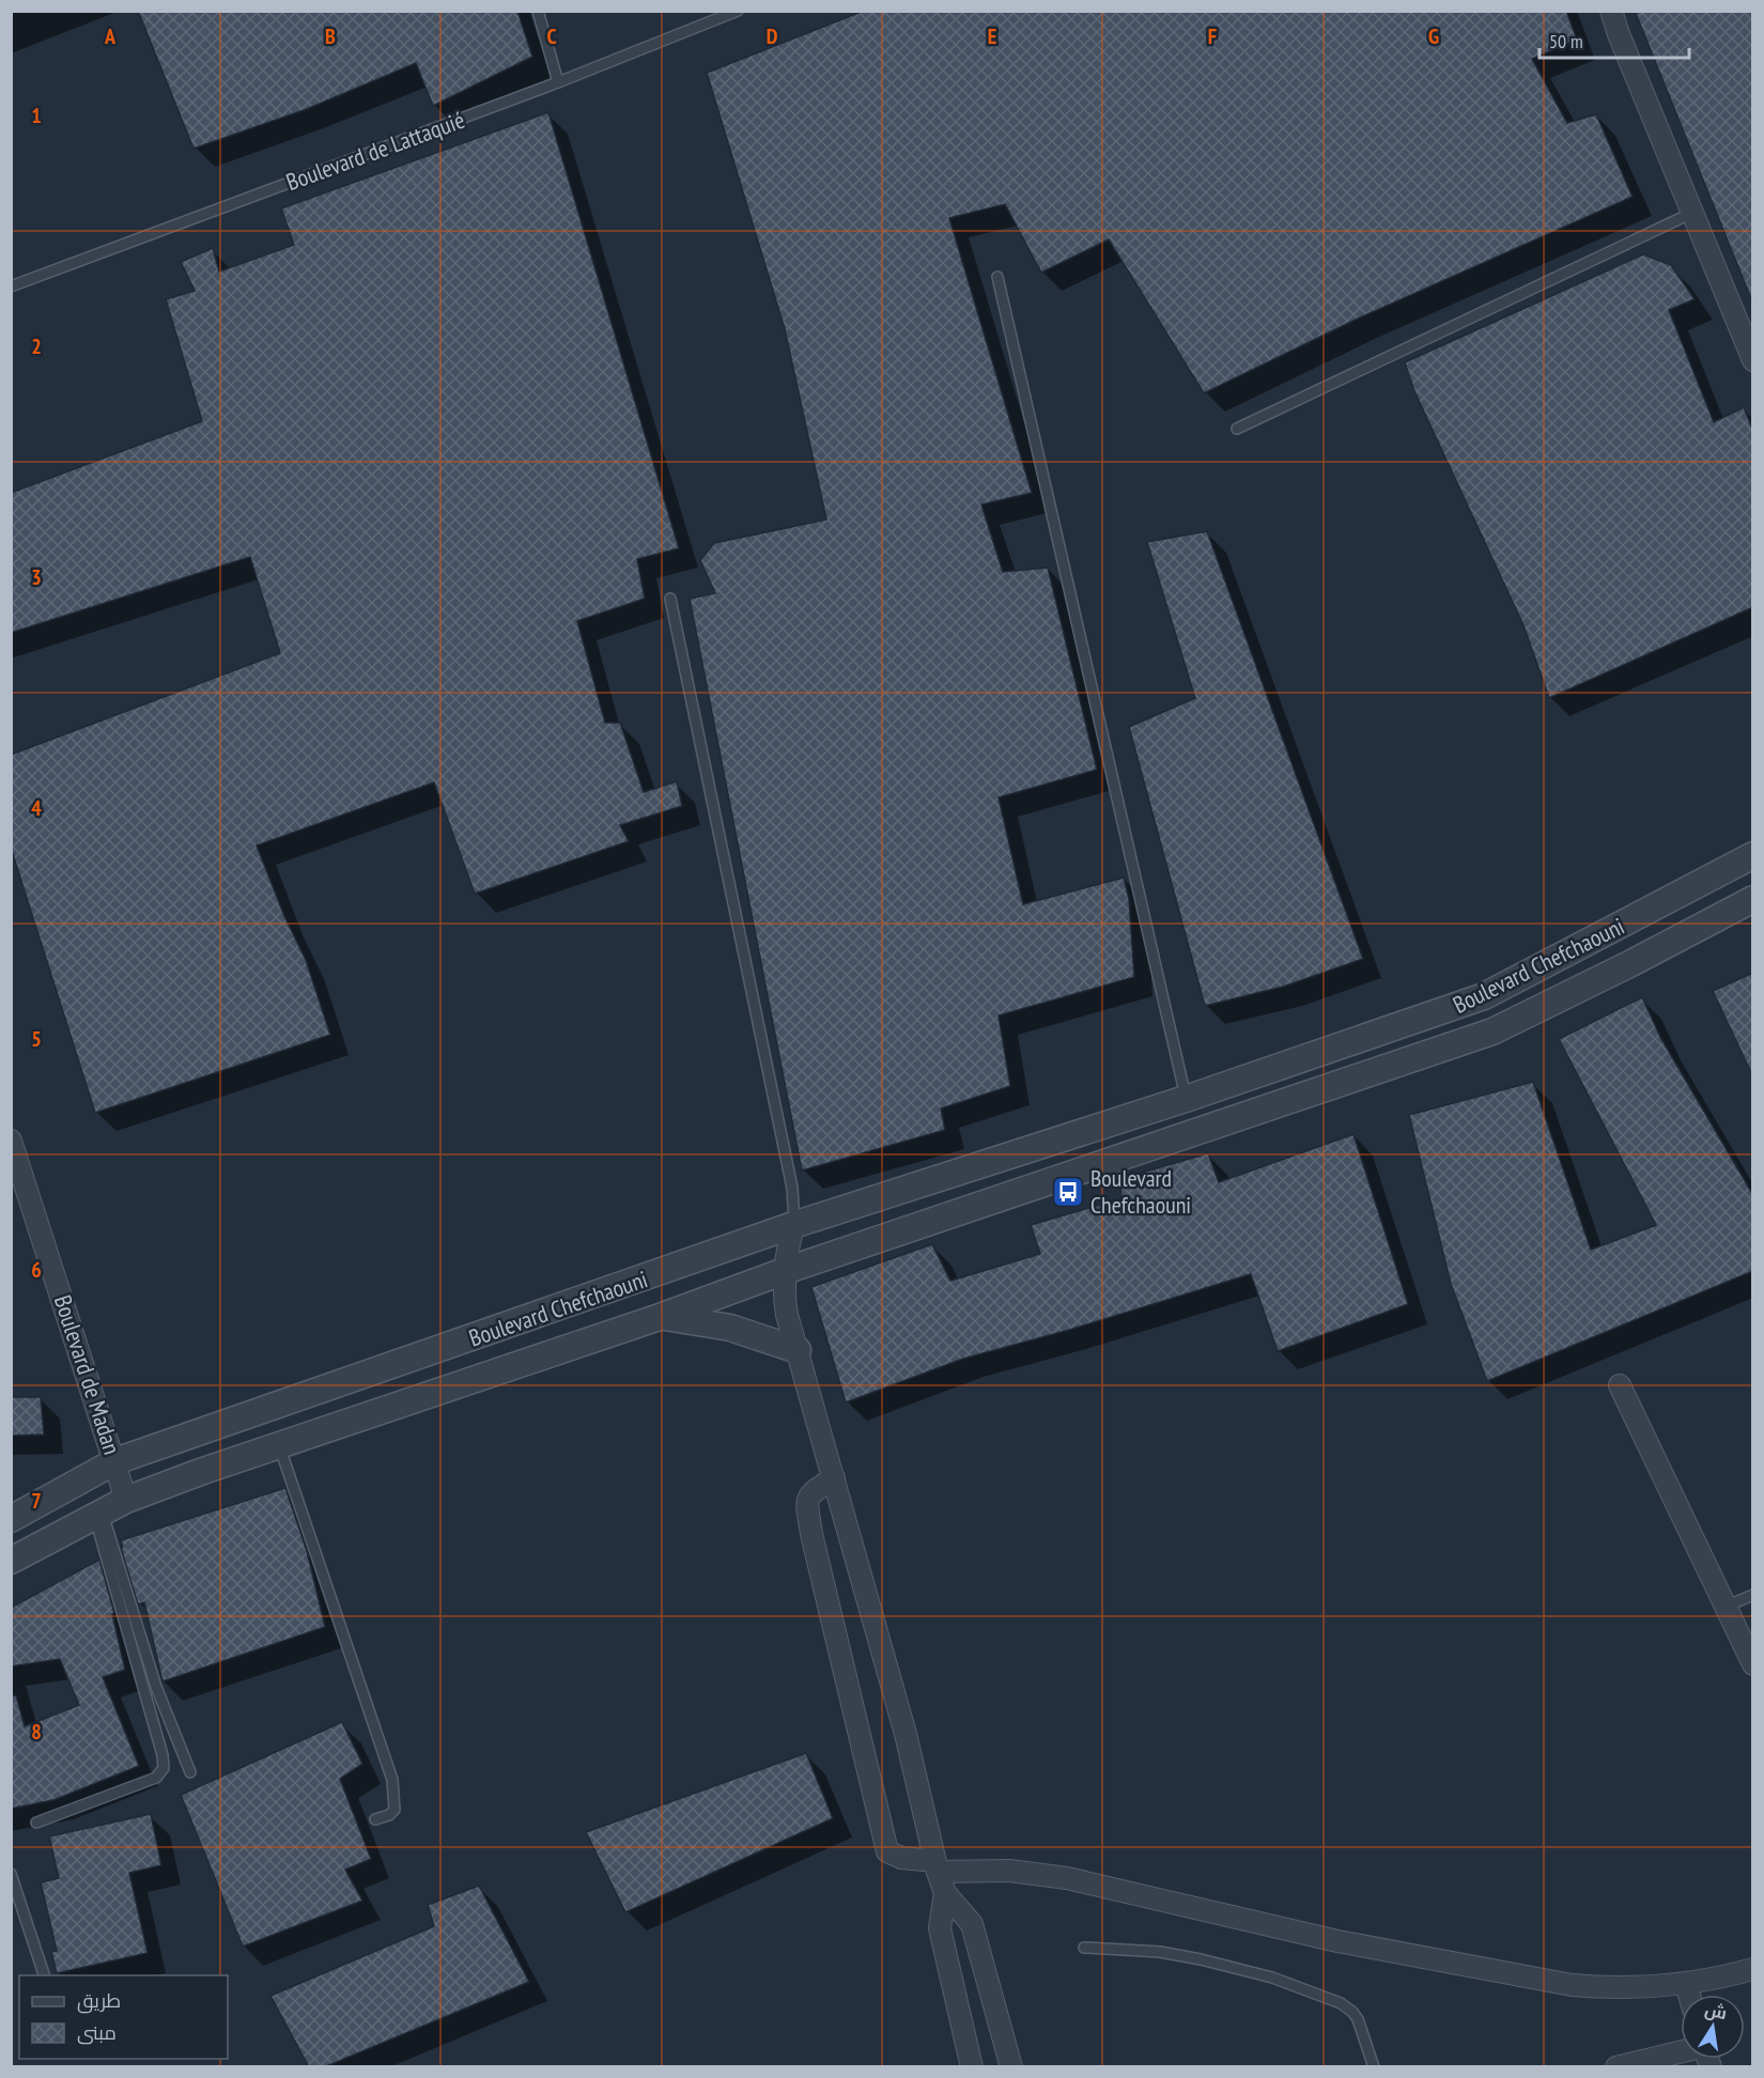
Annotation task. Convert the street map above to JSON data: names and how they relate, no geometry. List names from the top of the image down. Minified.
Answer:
{"streets":{"street":["Boulevard Chefchaouni","Boulevard de Madan"],"lane":["Boulevard de Lattaquié"]},"crossings":[["Boulevard Chefchaouni","Boulevard de Madan"]],"places":{"bus stop":["Boulevard Chefchaouni"]},"legend":["طريق","مبنى"],"scale_bar":"50 m","north":"top","grid":{"columns":["A","B","C","D","E","F","G"],"rows":["1","2","3","4","5","6","7","8"]}}
